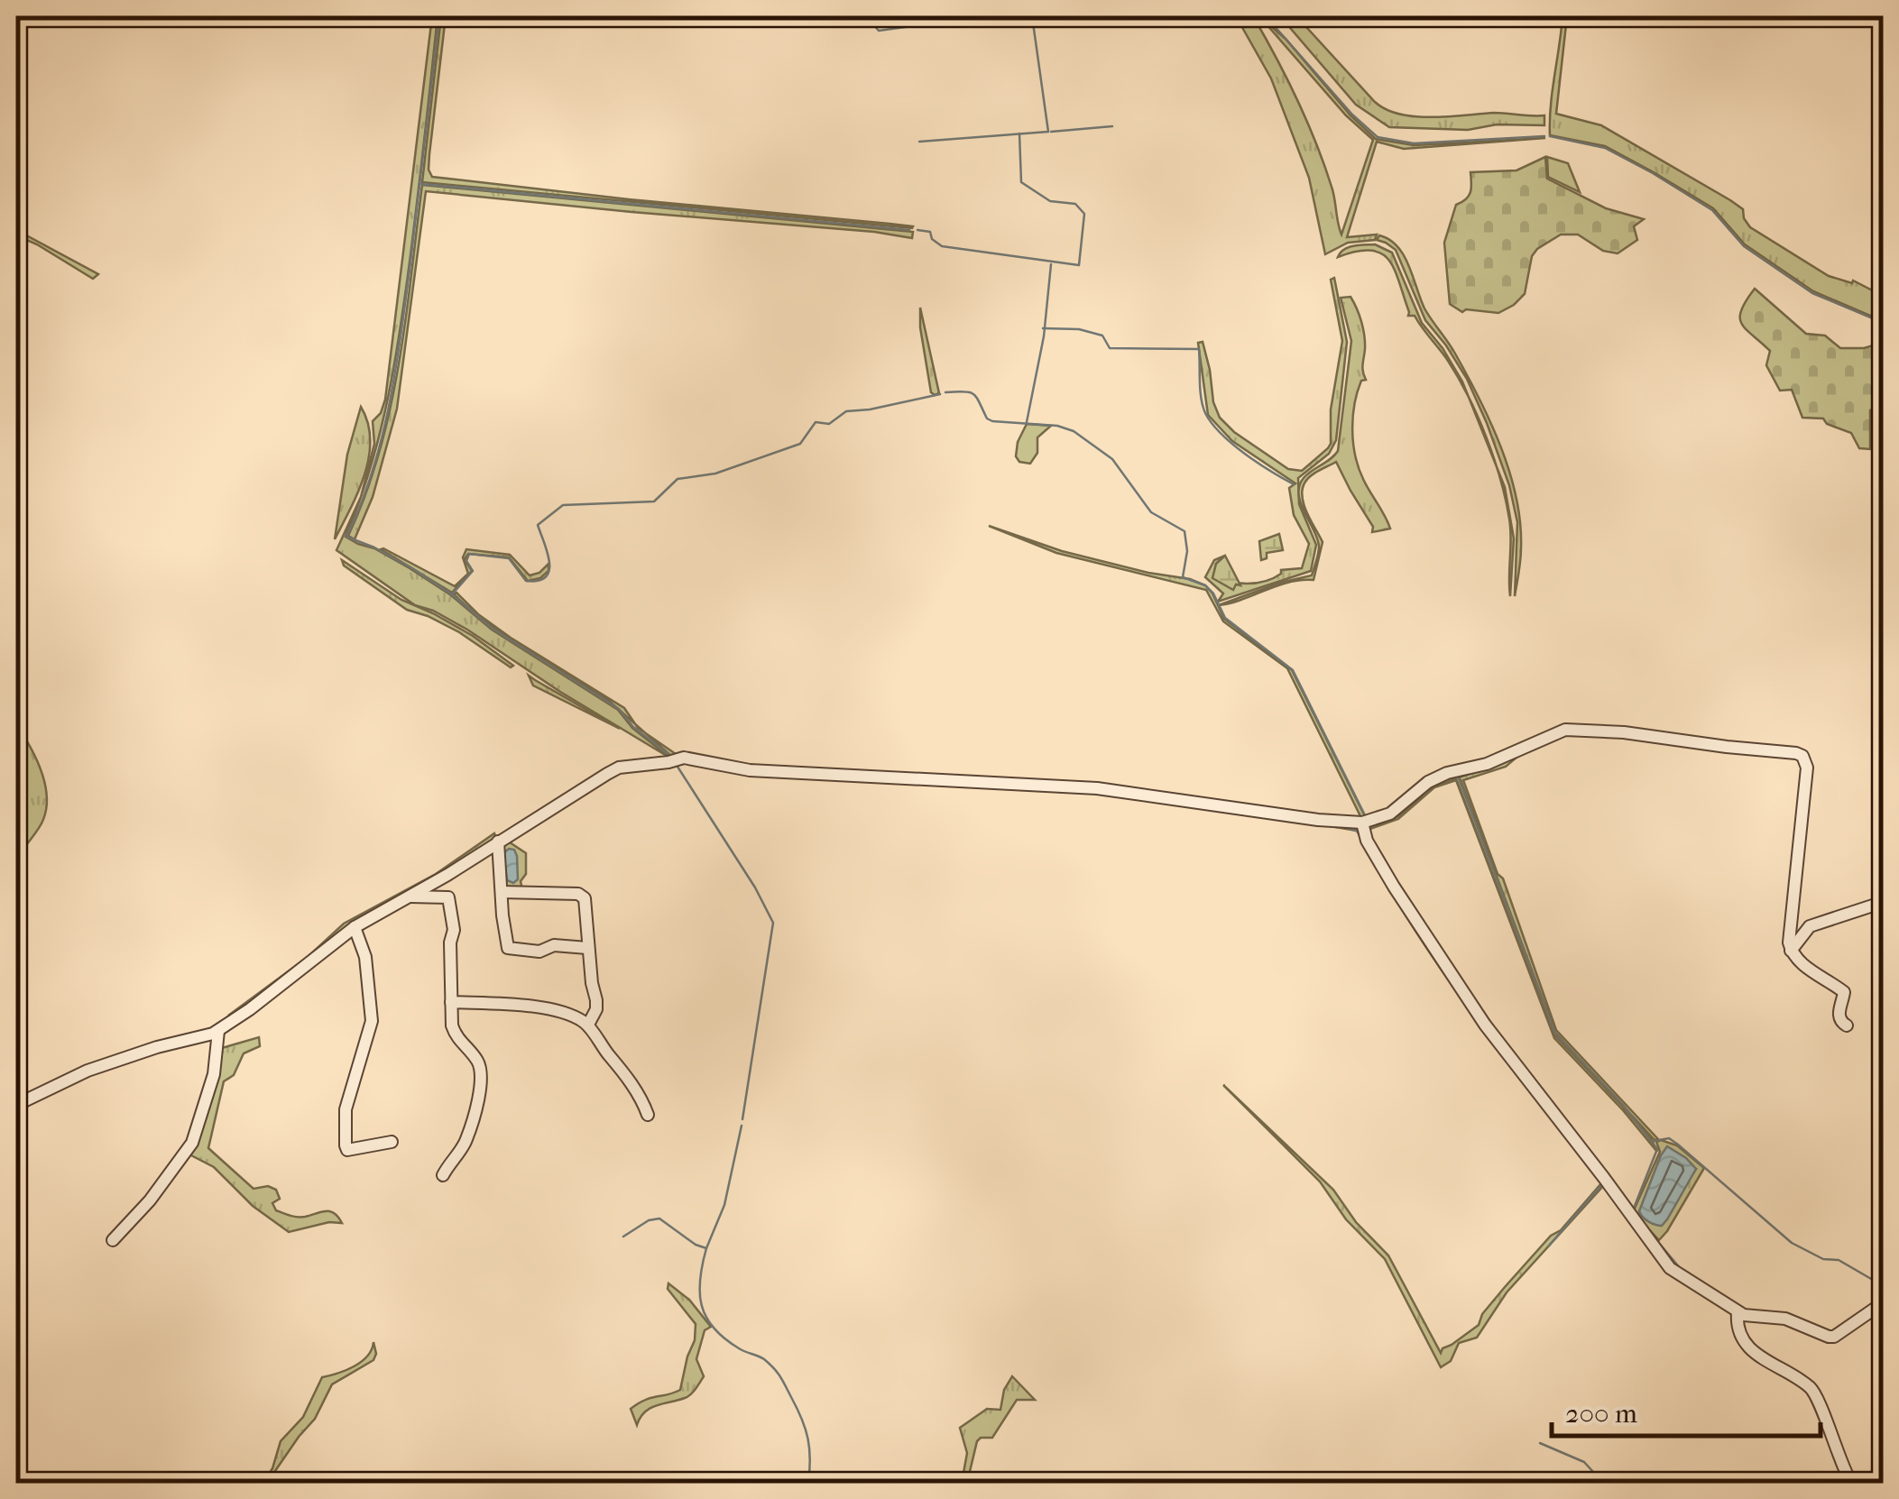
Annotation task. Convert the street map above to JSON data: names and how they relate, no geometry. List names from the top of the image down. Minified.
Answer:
{"scale_bar":"200 m"}
